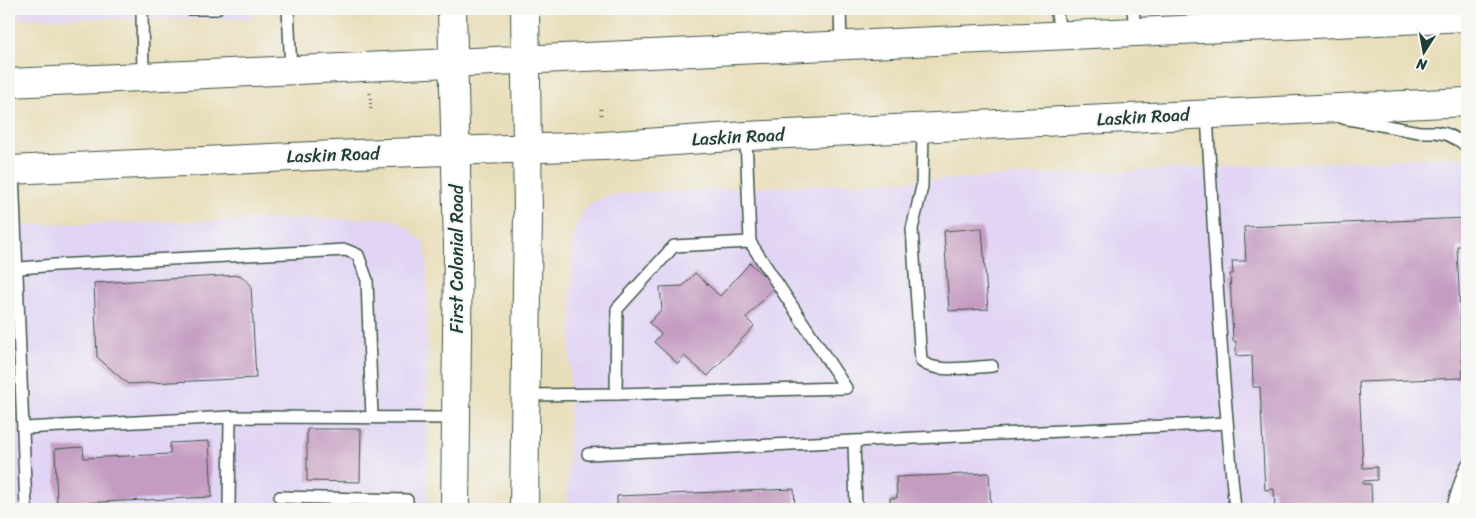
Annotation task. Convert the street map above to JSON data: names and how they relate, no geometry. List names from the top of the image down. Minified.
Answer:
{"streets":{"main road":["Laskin Road","First Colonial Road"]},"crossings":[["Laskin Road","First Colonial Road"]],"north":"bottom"}
